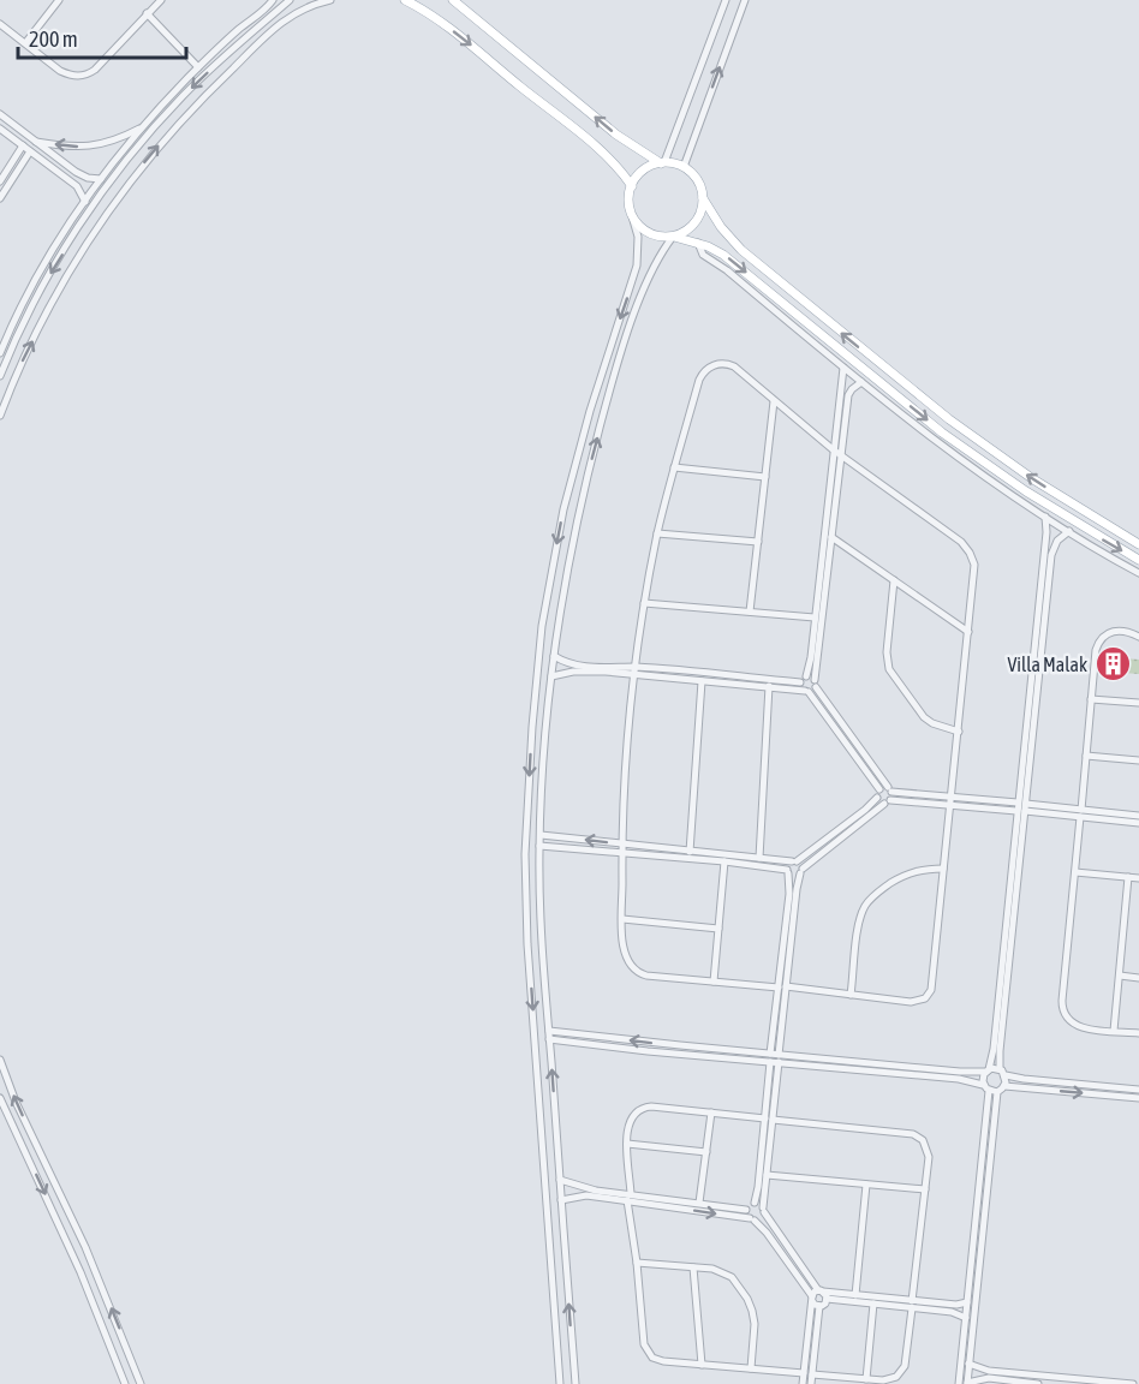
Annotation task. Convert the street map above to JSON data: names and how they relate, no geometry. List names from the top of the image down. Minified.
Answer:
{"places":{"building":["Villa Malak"]},"scale_bar":"200 m"}
